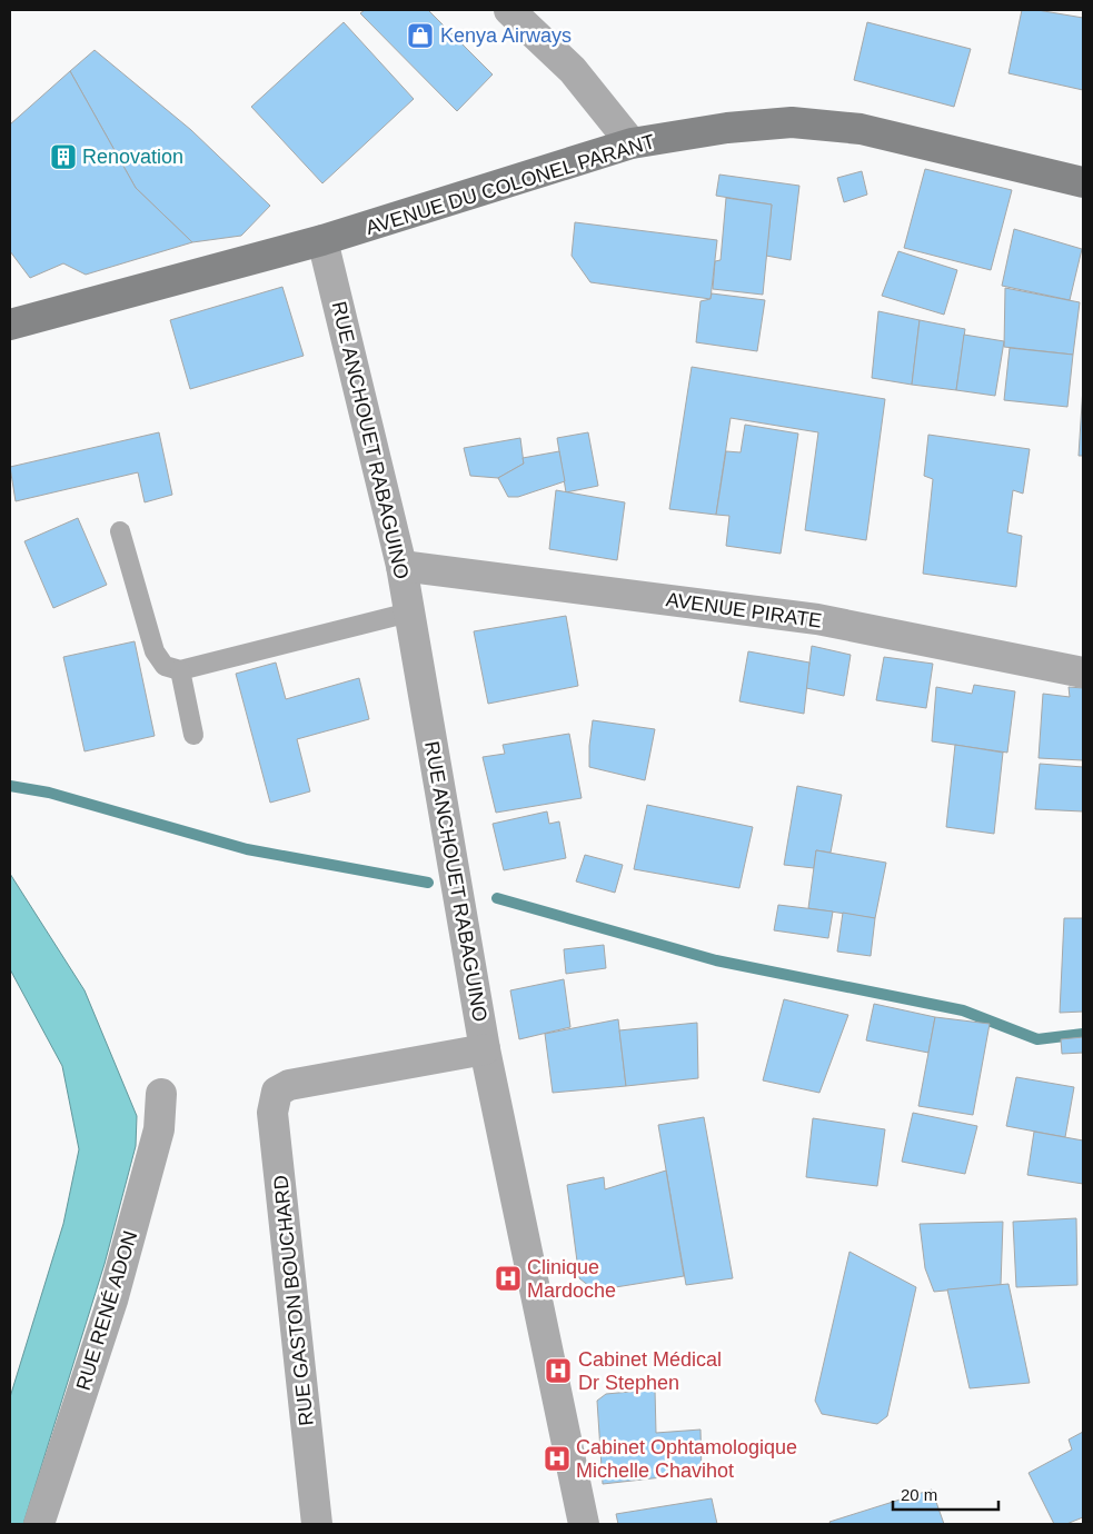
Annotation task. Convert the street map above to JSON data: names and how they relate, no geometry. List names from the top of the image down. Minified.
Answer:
{"streets":{"main road":["AVENUE DU COLONEL PARANT"],"street":["RUE ANCHOUET RABAGUINO","AVENUE PIRATE","RUE GASTON BOUCHARD","RUE RENÉ ADON"]},"crossings":[["AVENUE DU COLONEL PARANT","RUE ANCHOUET RABAGUINO"],["RUE ANCHOUET RABAGUINO","AVENUE PIRATE"],["RUE ANCHOUET RABAGUINO","RUE GASTON BOUCHARD"]],"places":{"shop":["Kenya Airways"],"building":["Renovation"],"hospital":["Clinique Mardoche","Cabinet Médical Dr Stephen","Cabinet Ophtamologique Michelle Chavihot"]},"scale_bar":"20 m"}
